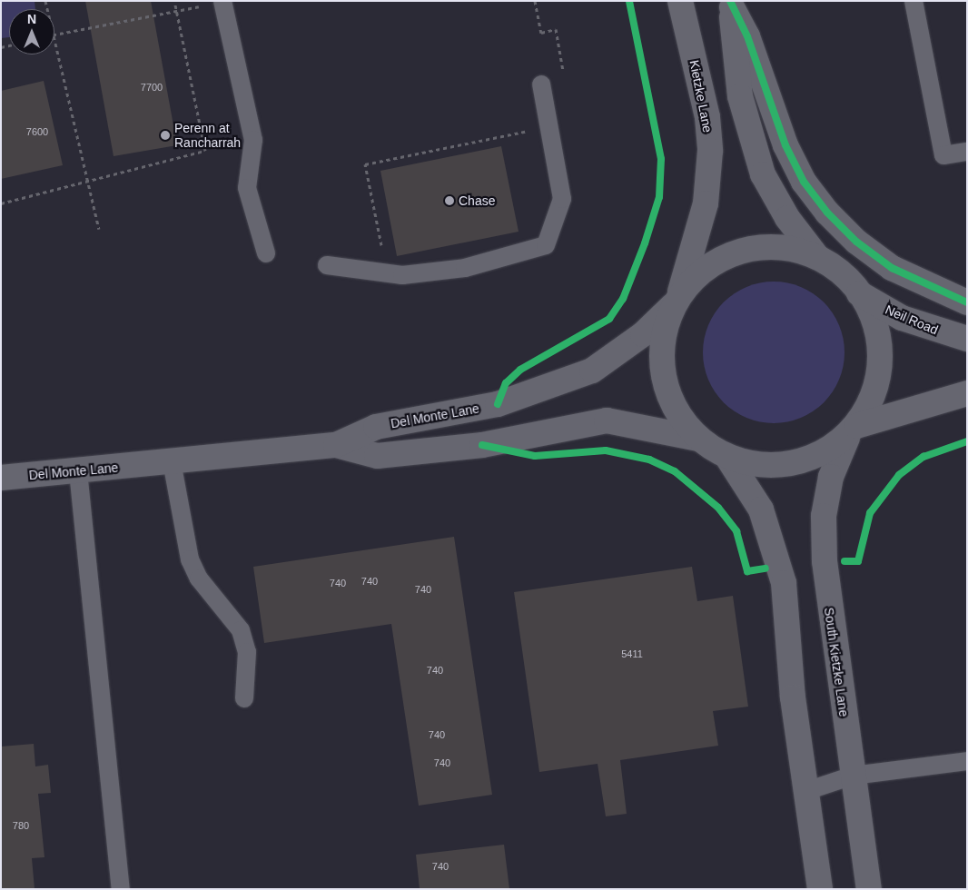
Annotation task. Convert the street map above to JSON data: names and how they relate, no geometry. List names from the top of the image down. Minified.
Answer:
{"streets":{"street":["Kietzke Lane","Neil Road","Del Monte Lane","South Kietzke Lane"]},"crossings":[["Kietzke Lane","Del Monte Lane"],["Neil Road","South Kietzke Lane"]],"places":["Perenn at Rancharrah","Chase"],"house_numbers":["7700","7600","740","740","740","5411","740","740","740","780","740"],"north":"top"}
